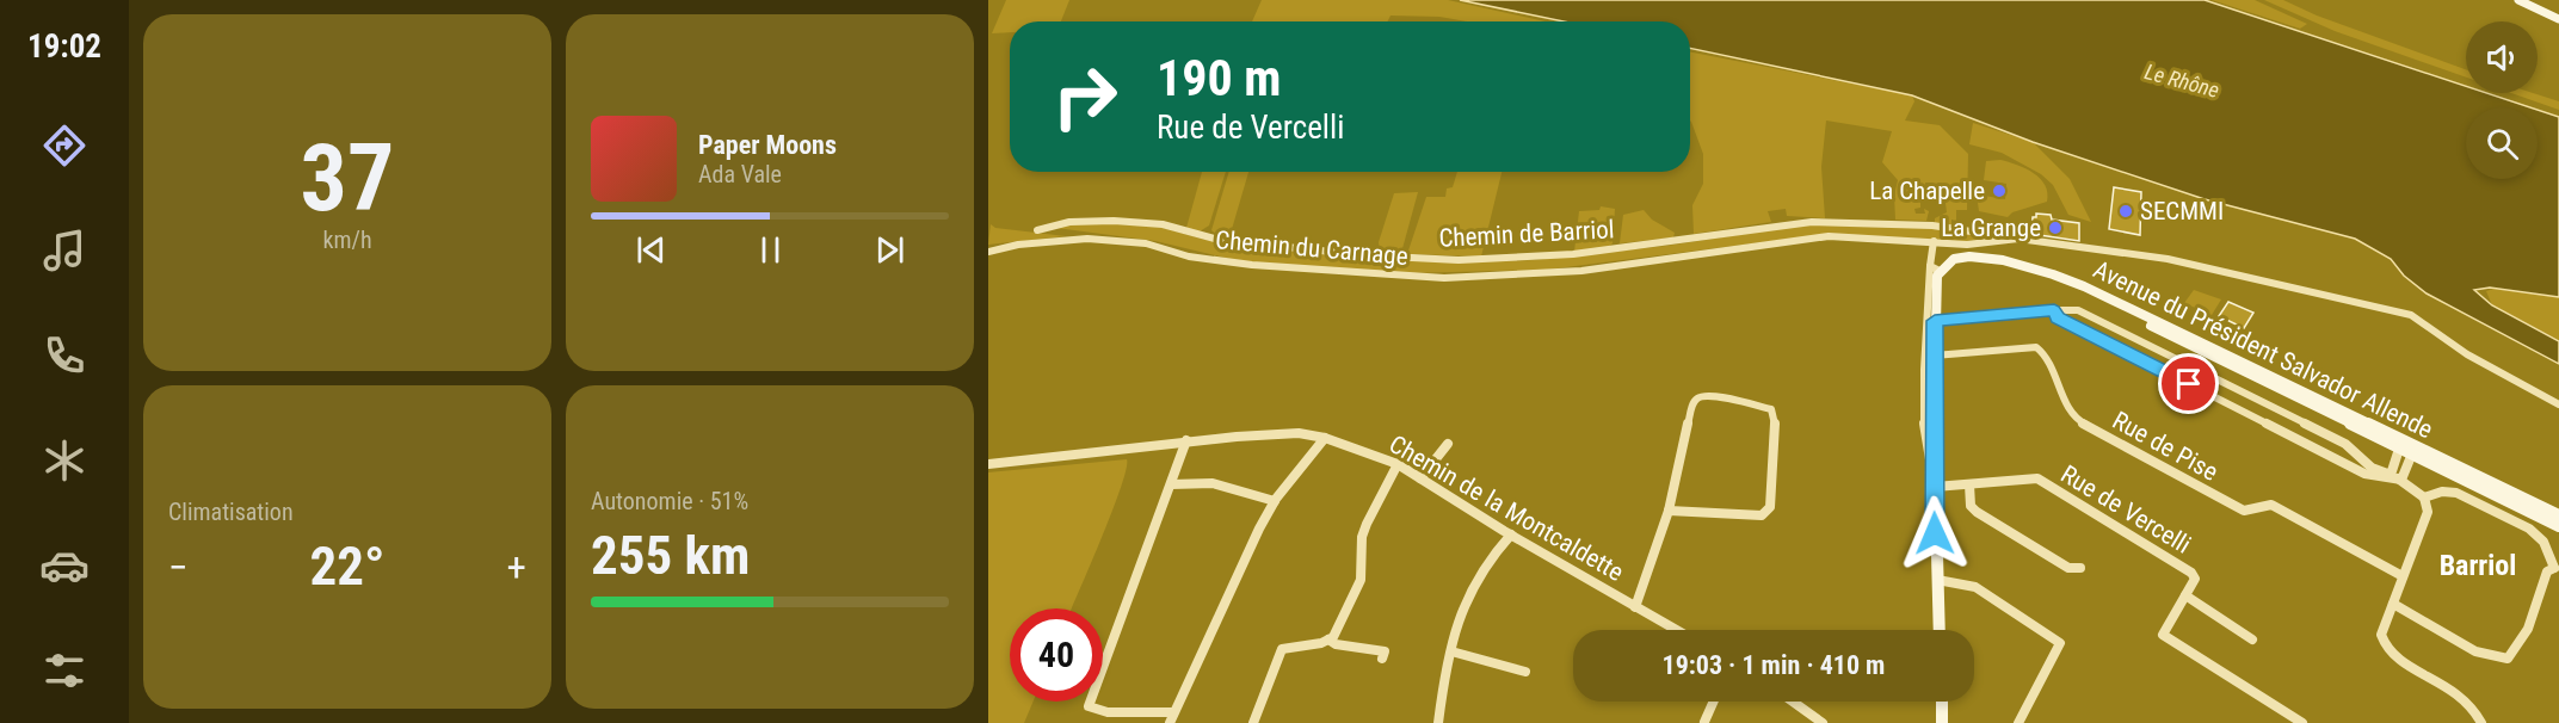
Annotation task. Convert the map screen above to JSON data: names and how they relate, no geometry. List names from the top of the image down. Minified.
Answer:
{"streets":{"street":["Chemin de Barriol","Chemin du Carnage","Avenue du Président Salvador Allende","Rue de Pise","Chemin de la Montcaldette","Rue de Vercelli"]},"crossings":[["Chemin de Barriol","Chemin du Carnage"]],"districts":["Barriol"],"water":["Le Rhône"],"places":["La Chapelle","SECMMI","La Grange"],"page":{"tabs":"19:02","tile":[["37","km/h"],"Climatisation",["Autonomie · 51%","255 km"]],"turn":["190 m","Rue de Vercelli"],"song":["Paper Moons","Ada Vale"],"heat":["−","22°","+"],"limit":"40","trip":"19:03 · 1 min · 410 m"}}
